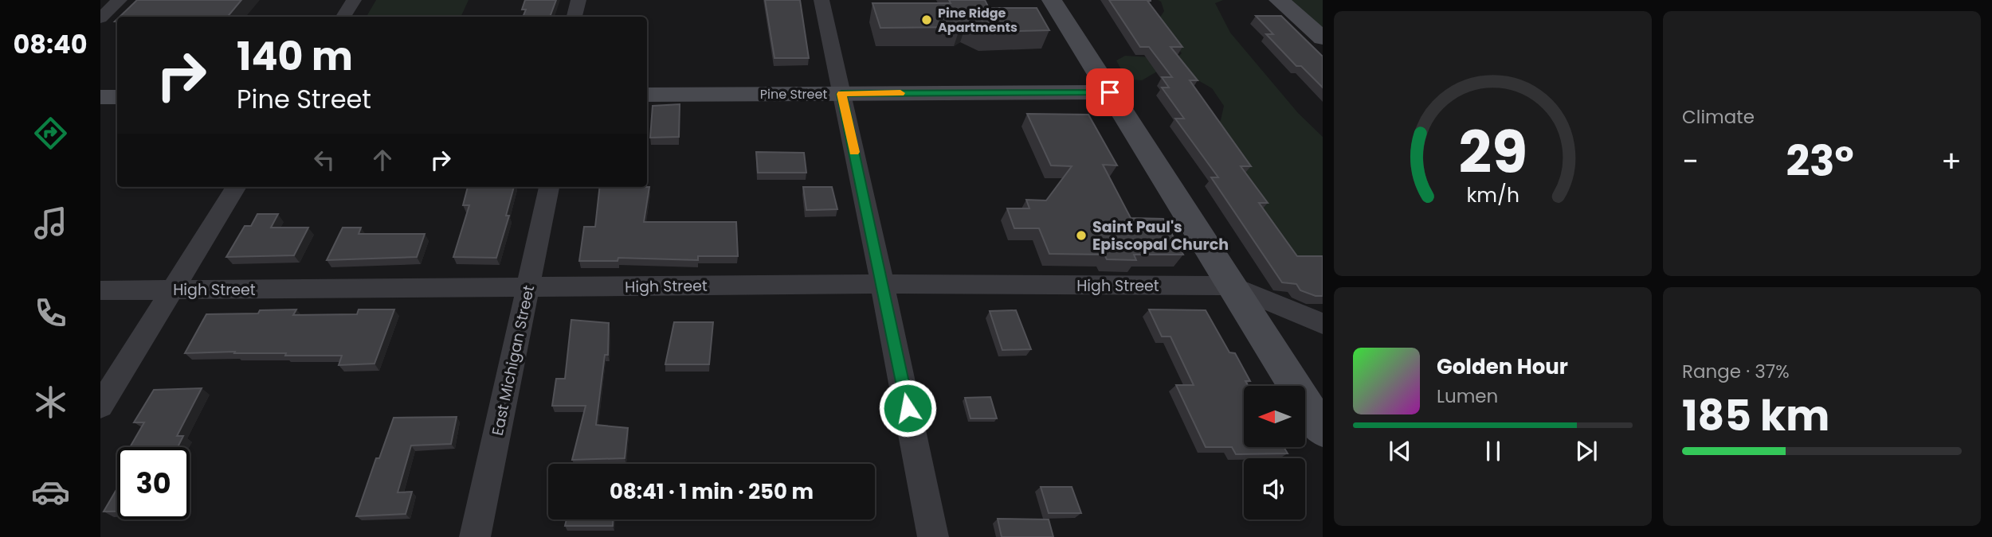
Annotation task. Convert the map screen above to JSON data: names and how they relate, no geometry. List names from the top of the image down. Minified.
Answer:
{"streets":{"street":["Pine Street","High Street","East Michigan Street"]},"crossings":[["High Street","East Michigan Street"]],"places":["Pine Ridge Apartments","Saint Paul's Episcopal Church"],"north":"left","page":{"tabs":"08:40","tile":["Climate",["Range · 37%","185 km"]],"turn":["140 m","Pine Street"],"heat":["−","23°","+"],"song":["Golden Hour","Lumen"],"limit":"30","trip":"08:41 · 1 min · 250 m","gauge":["29","km/h"]}}
